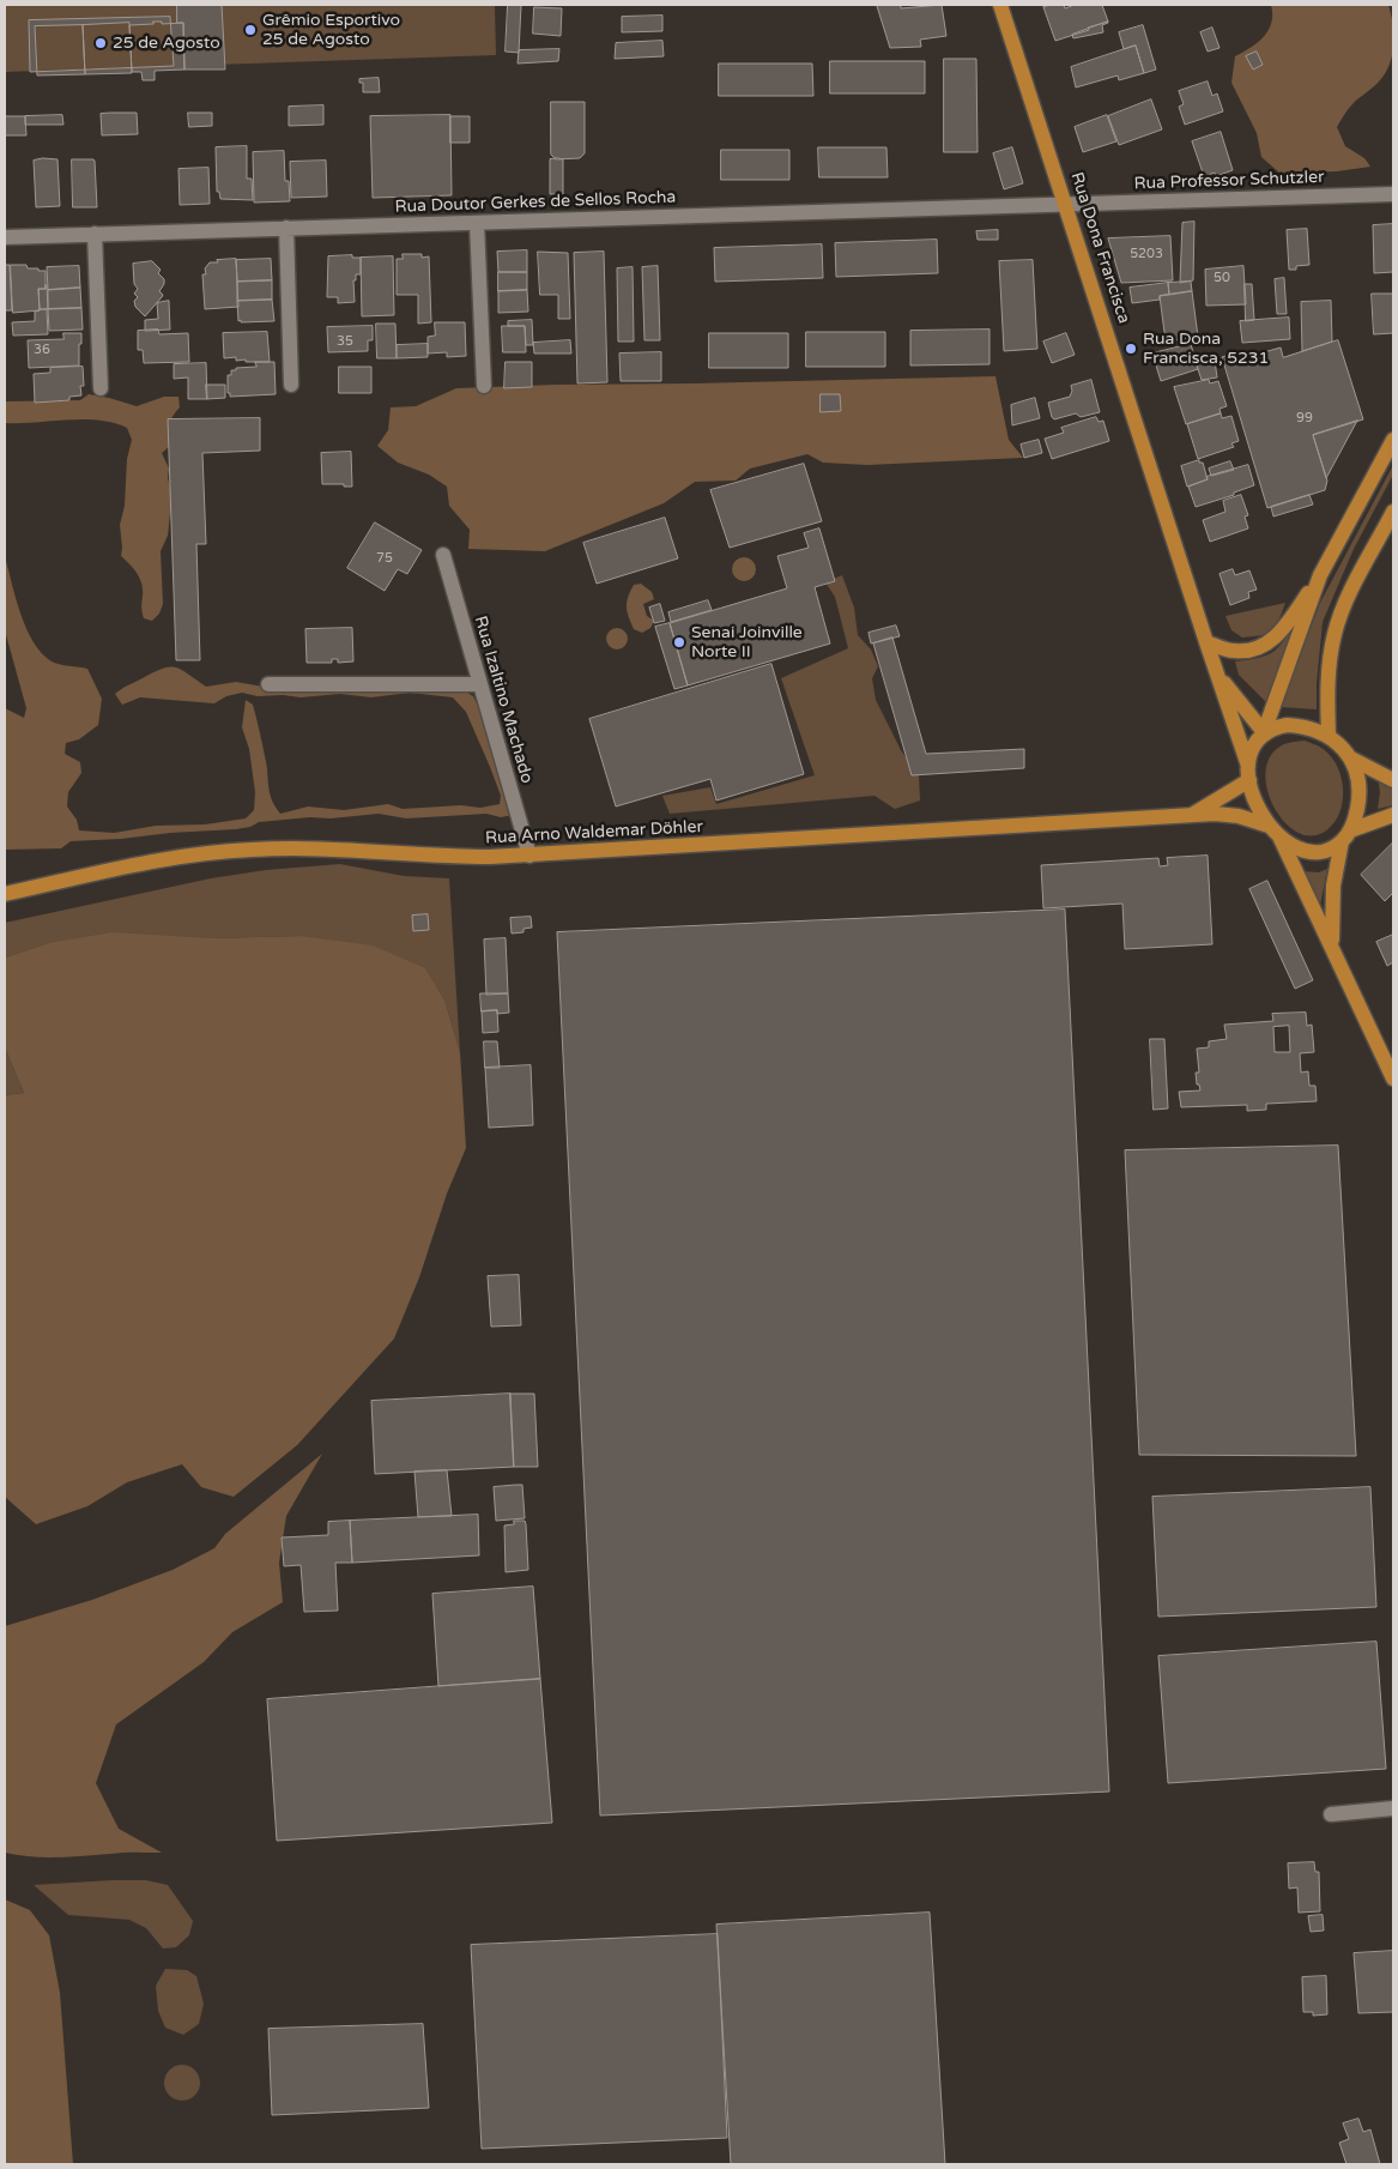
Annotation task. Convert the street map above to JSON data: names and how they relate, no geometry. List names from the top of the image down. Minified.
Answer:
{"streets":{"main road":["Rua Dona Francisca","Rua Arno Waldemar Döhler"],"street":["Rua Professor Schutzler","Rua Doutor Gerkes de Sellos Rocha","Rua Izaltino Machado"]},"crossings":[["Rua Professor Schutzler","Rua Doutor Gerkes de Sellos Rocha"],["Rua Professor Schutzler","Rua Dona Francisca"],["Rua Doutor Gerkes de Sellos Rocha","Rua Dona Francisca"],["Rua Dona Francisca","Rua Arno Waldemar Döhler"],["Rua Izaltino Machado","Rua Arno Waldemar Döhler"]],"places":["Grêmio Esportivo 25 de Agosto","25 de Agosto","Rua Dona Francisca, 5231","Senai Joinville Norte II"],"house_numbers":["5203","50","35","36","99","75"]}
